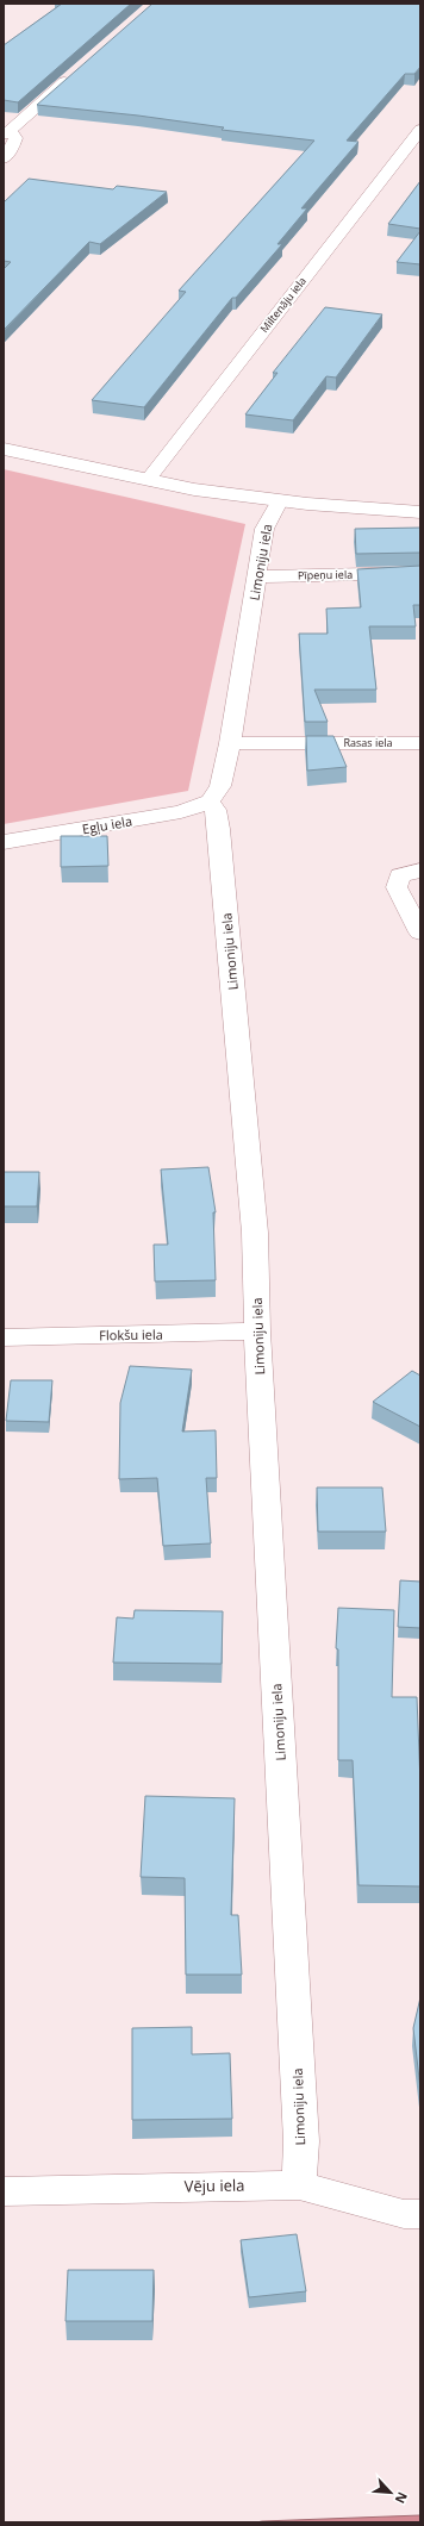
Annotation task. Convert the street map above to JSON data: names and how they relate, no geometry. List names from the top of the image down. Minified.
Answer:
{"streets":{"street":["Miltenāju iela","Limoniju iela","Pīpeņu iela","Rasas iela","Egļu iela","Flokšu iela","Vēju iela"]},"crossings":[["Limoniju iela","Pīpeņu iela"],["Limoniju iela","Rasas iela"],["Limoniju iela","Egļu iela"],["Limoniju iela","Flokšu iela"],["Limoniju iela","Vēju iela"]],"north":"bottom right"}
